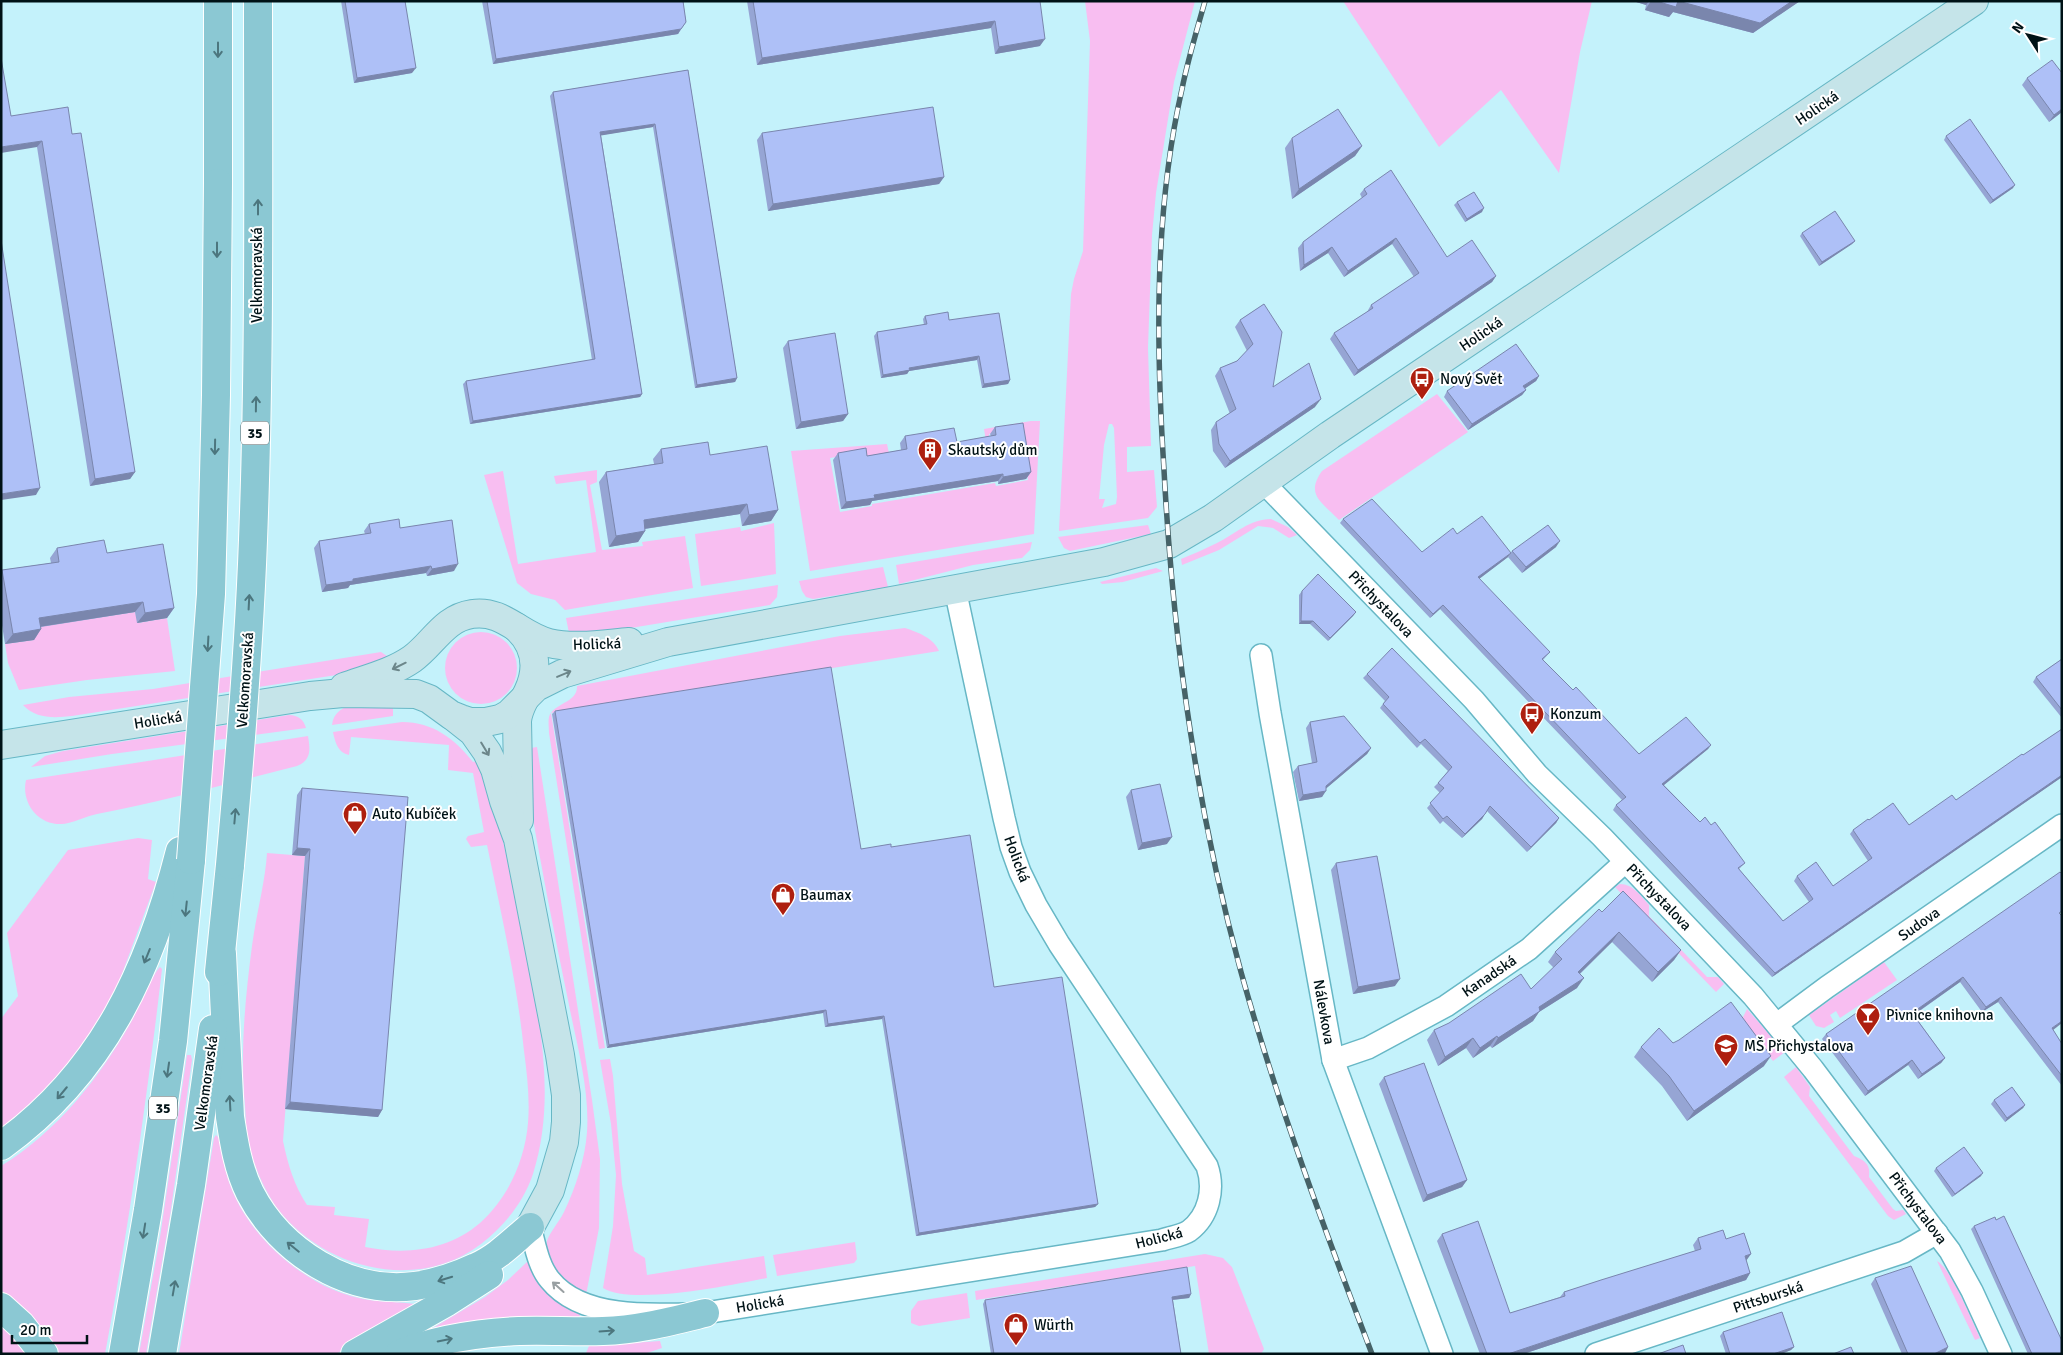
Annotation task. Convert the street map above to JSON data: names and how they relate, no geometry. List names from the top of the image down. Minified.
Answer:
{"streets":{"main road":["Velkomoravská","35"],"street":["Holická","Přichystalova","Sudova","Kanadská","Nálevkova","Pittsburská"]},"crossings":[["Holická","Přichystalova"],["Přichystalova","Sudova"],["Přichystalova","Kanadská"],["Přichystalova","Pittsburská"],["Kanadská","Nálevkova"]],"places":{"bus stop":["Nový Svět","Konzum"],"building":["Skautský dům"],"shop":["Auto Kubíček","Baumax","Würth"],"bar":["Pivnice knihovna"],"school or university":["MŠ Přichystalova"]},"scale_bar":"20 m","north":"top left"}
